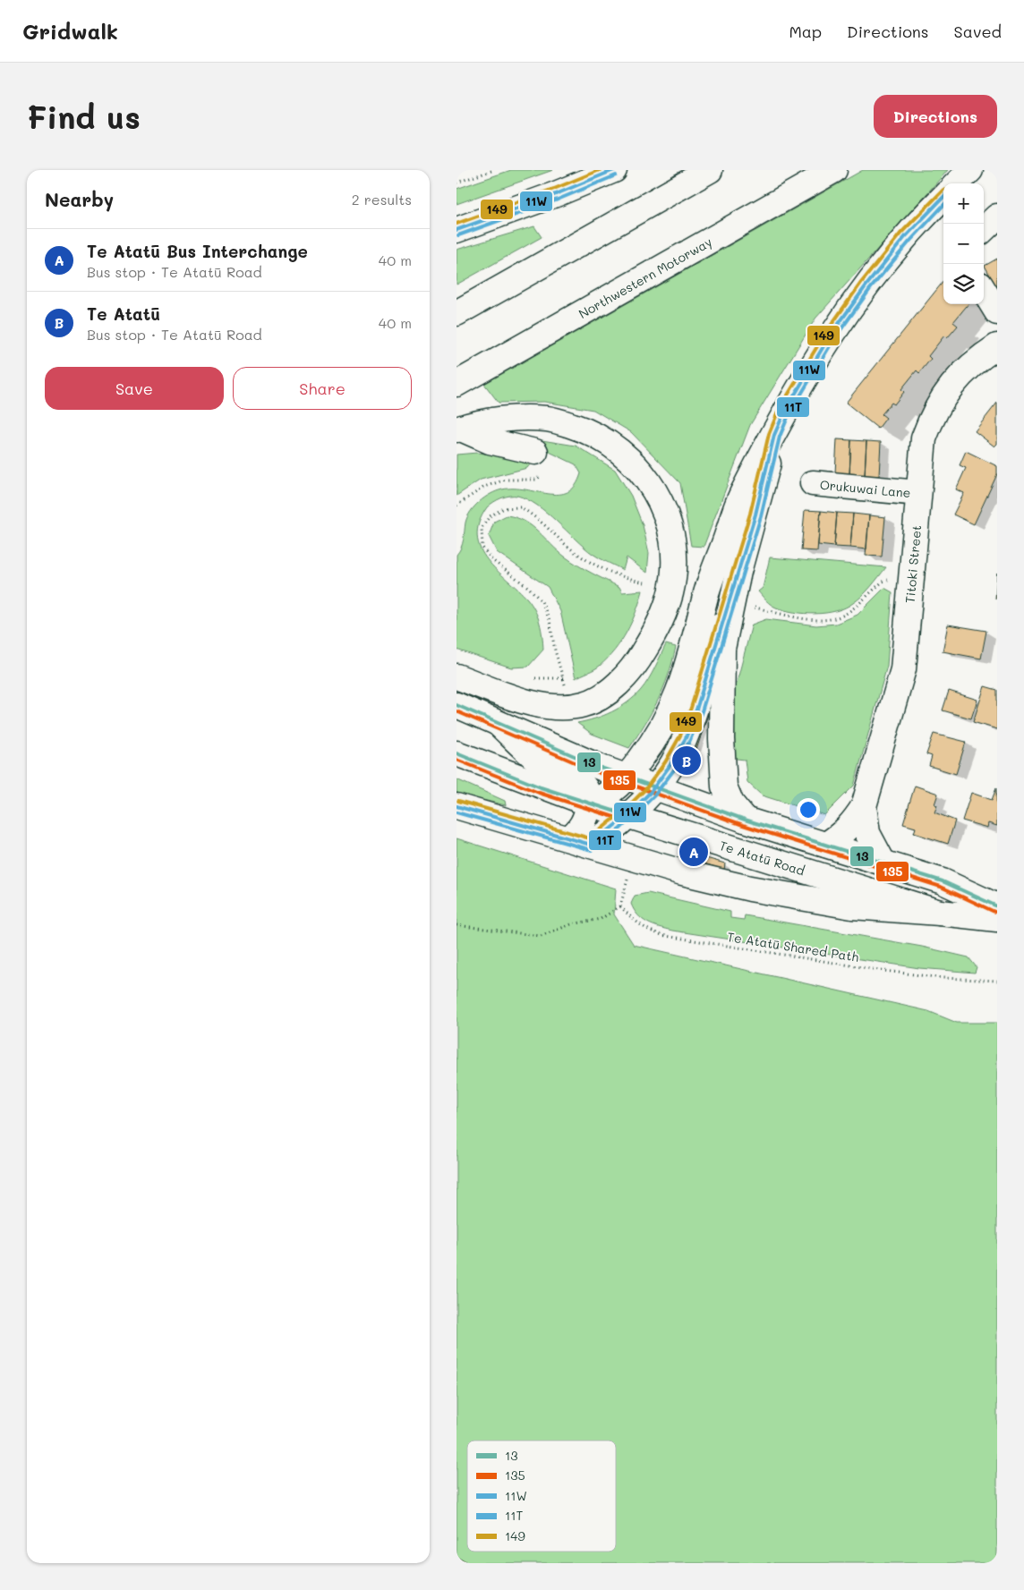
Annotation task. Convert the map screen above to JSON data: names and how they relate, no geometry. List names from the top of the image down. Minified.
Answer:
{"streets":{"main road":["Northwestern Motorway","Orukuwai Lane","Titoki Street","Te Atatū Road"],"path":["Te Atatū Shared Path"]},"crossings":[["Orukuwai Lane","Titoki Street"]],"lines":["transit line 11W","transit line 149","transit line 11T","transit line 13","transit line 135"],"legend":["13","135","11W","11T","149"],"page":{"header":"Gridwalk","nav":["Map","Directions","Saved"],"buttons":["Directions",["Save","Share"]],"title":"Find us","heading":["Nearby","2 results"],"map_buttons":["+","−"],"list":[{"mark":"A","name":"Te Atatū Bus Interchange","note":"Bus stop · Te Atatū Road","value":"40 m"},{"mark":"B","name":"Te Atatū","note":"Bus stop · Te Atatū Road","value":"40 m"}],"pins":["B","A"]}}
